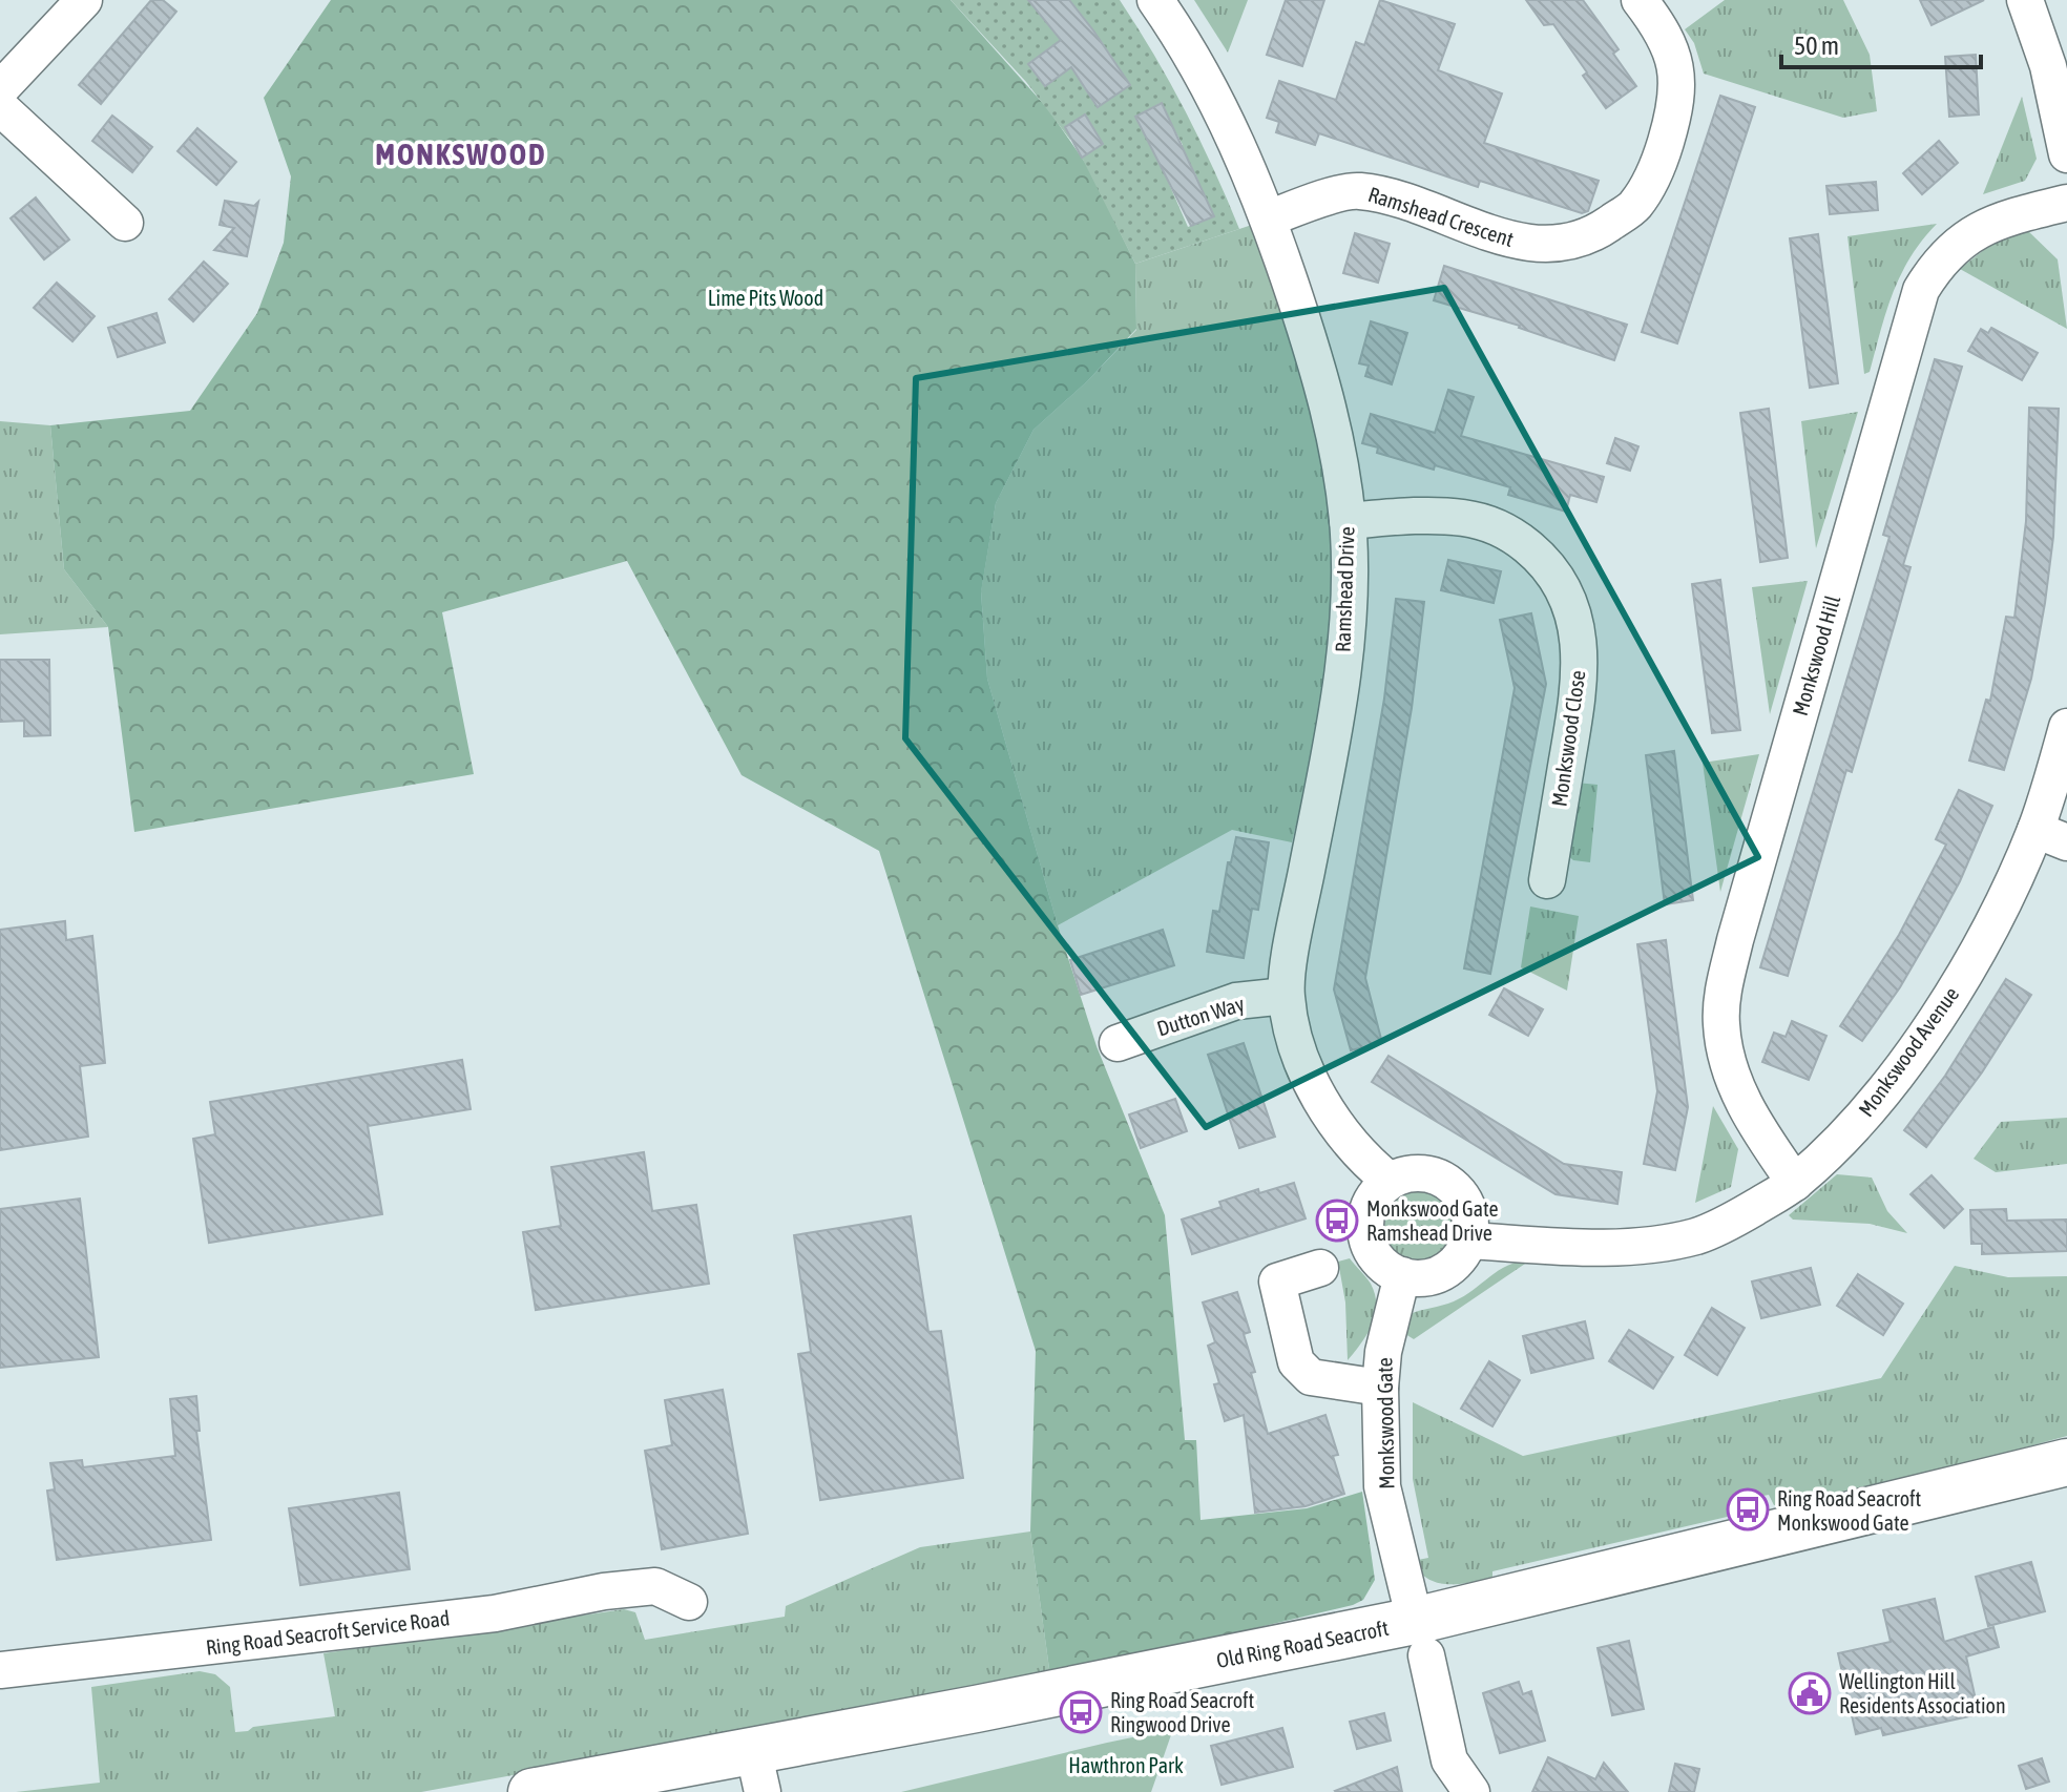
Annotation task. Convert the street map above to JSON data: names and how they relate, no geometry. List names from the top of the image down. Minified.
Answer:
{"streets":{"main road":["Old Ring Road Seacroft"],"street":["Ramshead Crescent","Ramshead Drive","Monkswood Hill","Monkswood Close","Dutton Way","Monkswood Avenue","Monkswood Gate","Ring Road Seacroft Service Road"]},"crossings":[["Ramshead Crescent","Ramshead Drive"],["Ramshead Drive","Monkswood Close"],["Ramshead Drive","Dutton Way"],["Ramshead Drive","Monkswood Avenue"],["Ramshead Drive","Monkswood Gate"],["Monkswood Hill","Monkswood Avenue"],["Monkswood Avenue","Monkswood Gate"],["Monkswood Gate","Old Ring Road Seacroft"]],"districts":["MONKSWOOD"],"parks":["Lime Pits Wood","Hawthron Park"],"places":{"bus stop":["Monkswood Gate Ramshead Drive","Ring Road Seacroft Monkswood Gate","Ring Road Seacroft Ringwood Drive"],"public building":["Wellington Hill Residents Association"]},"scale_bar":"50 m"}
